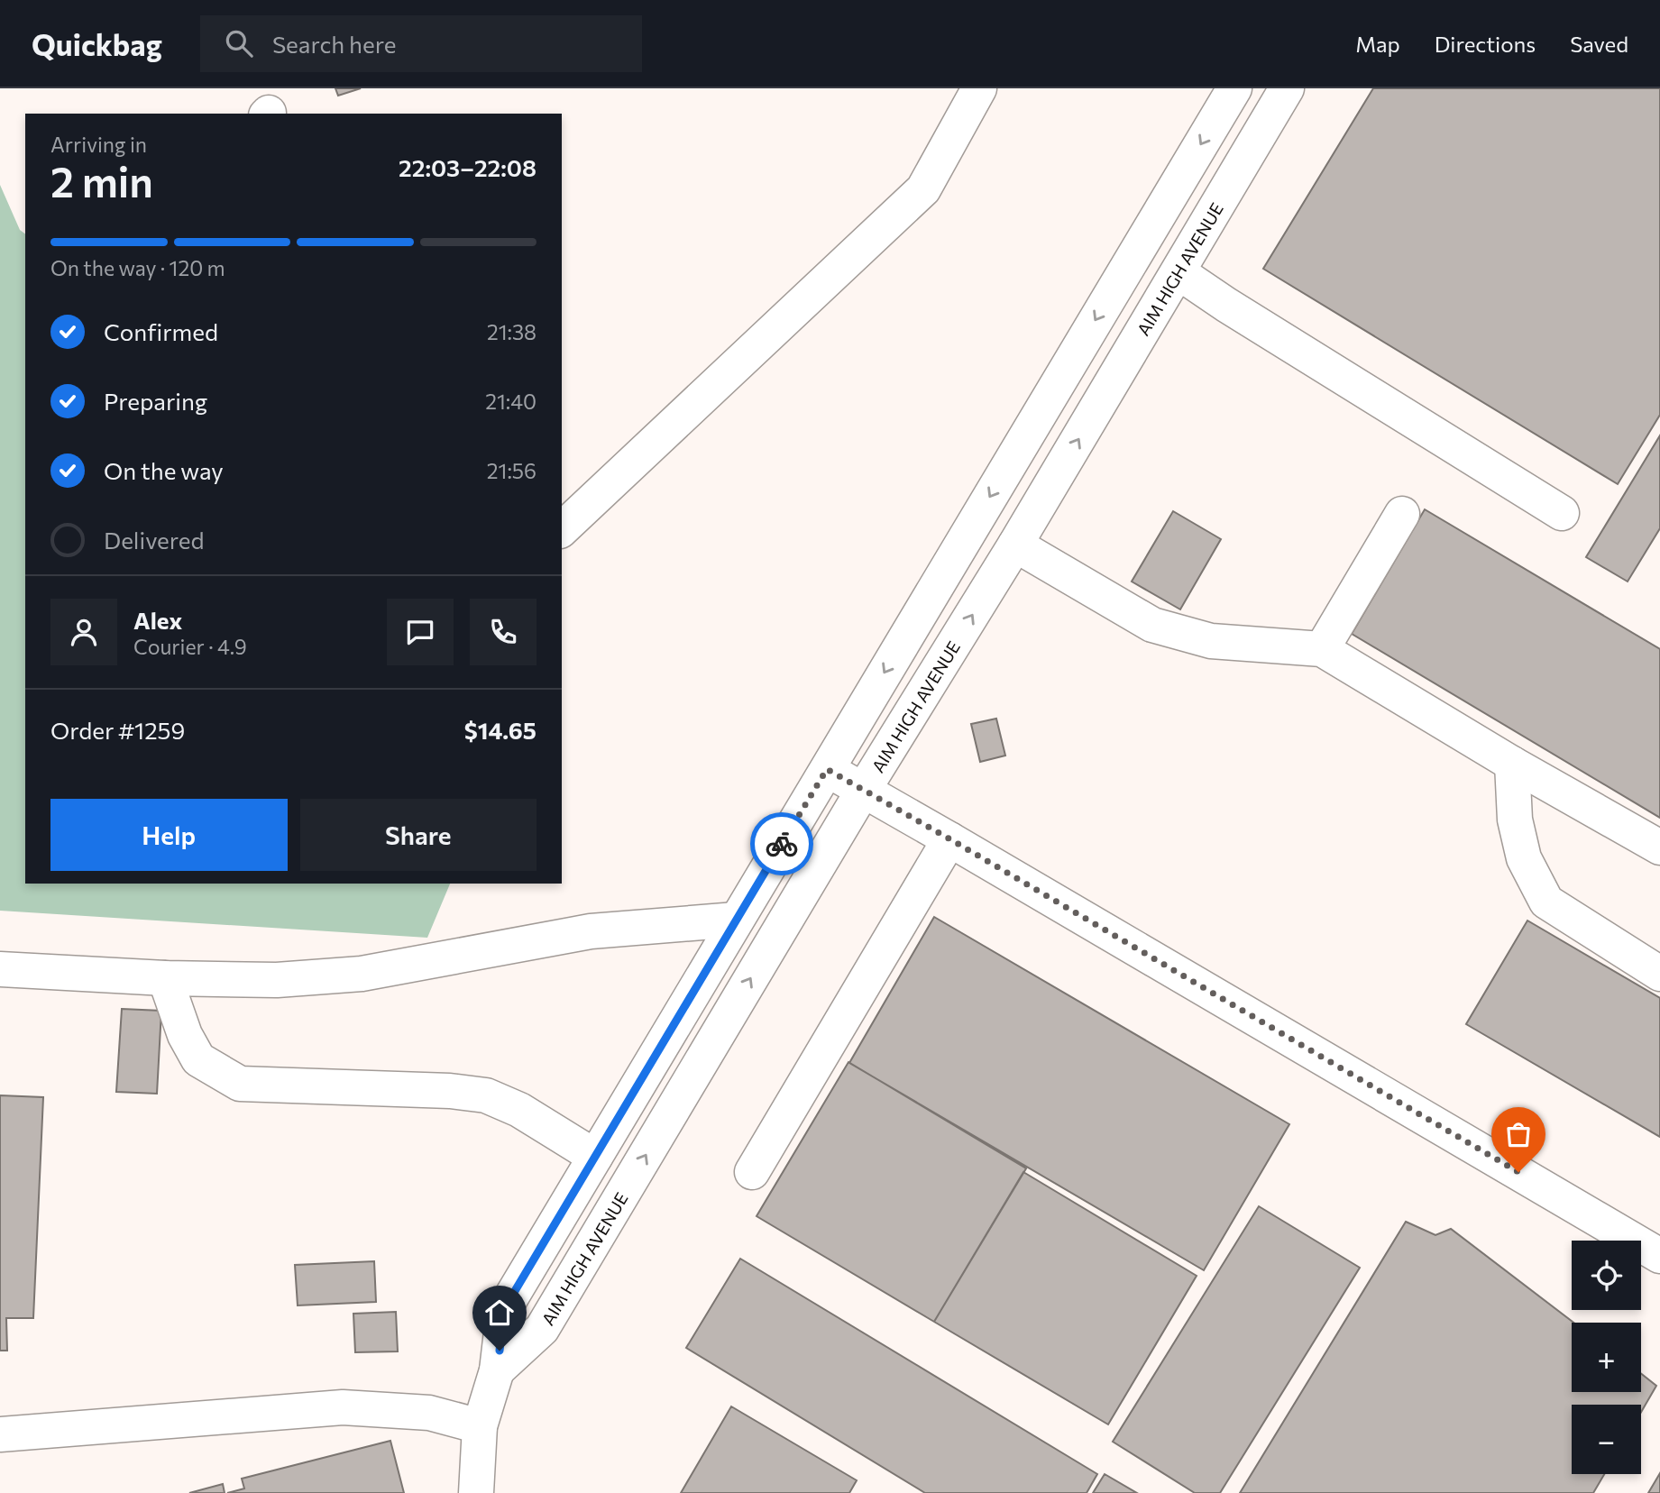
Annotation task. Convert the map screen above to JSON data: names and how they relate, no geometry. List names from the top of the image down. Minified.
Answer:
{"streets":{"street":["AIM HIGH AVENUE"]},"page":{"header":"Quickbag","search":"Search here","nav":["Map","Directions","Saved"],"heading":["2 min","Arriving in","22:03–22:08"],"panel":["Alex","Courier · 4.9","Order #1259","$14.65"],"bar":"On the way · 120 m","list":[["Confirmed","21:38"],["Preparing","21:40"],["On the way","21:56"],"Delivered"],"buttons":["Help","Share"],"map_buttons":["+","−"]}}
